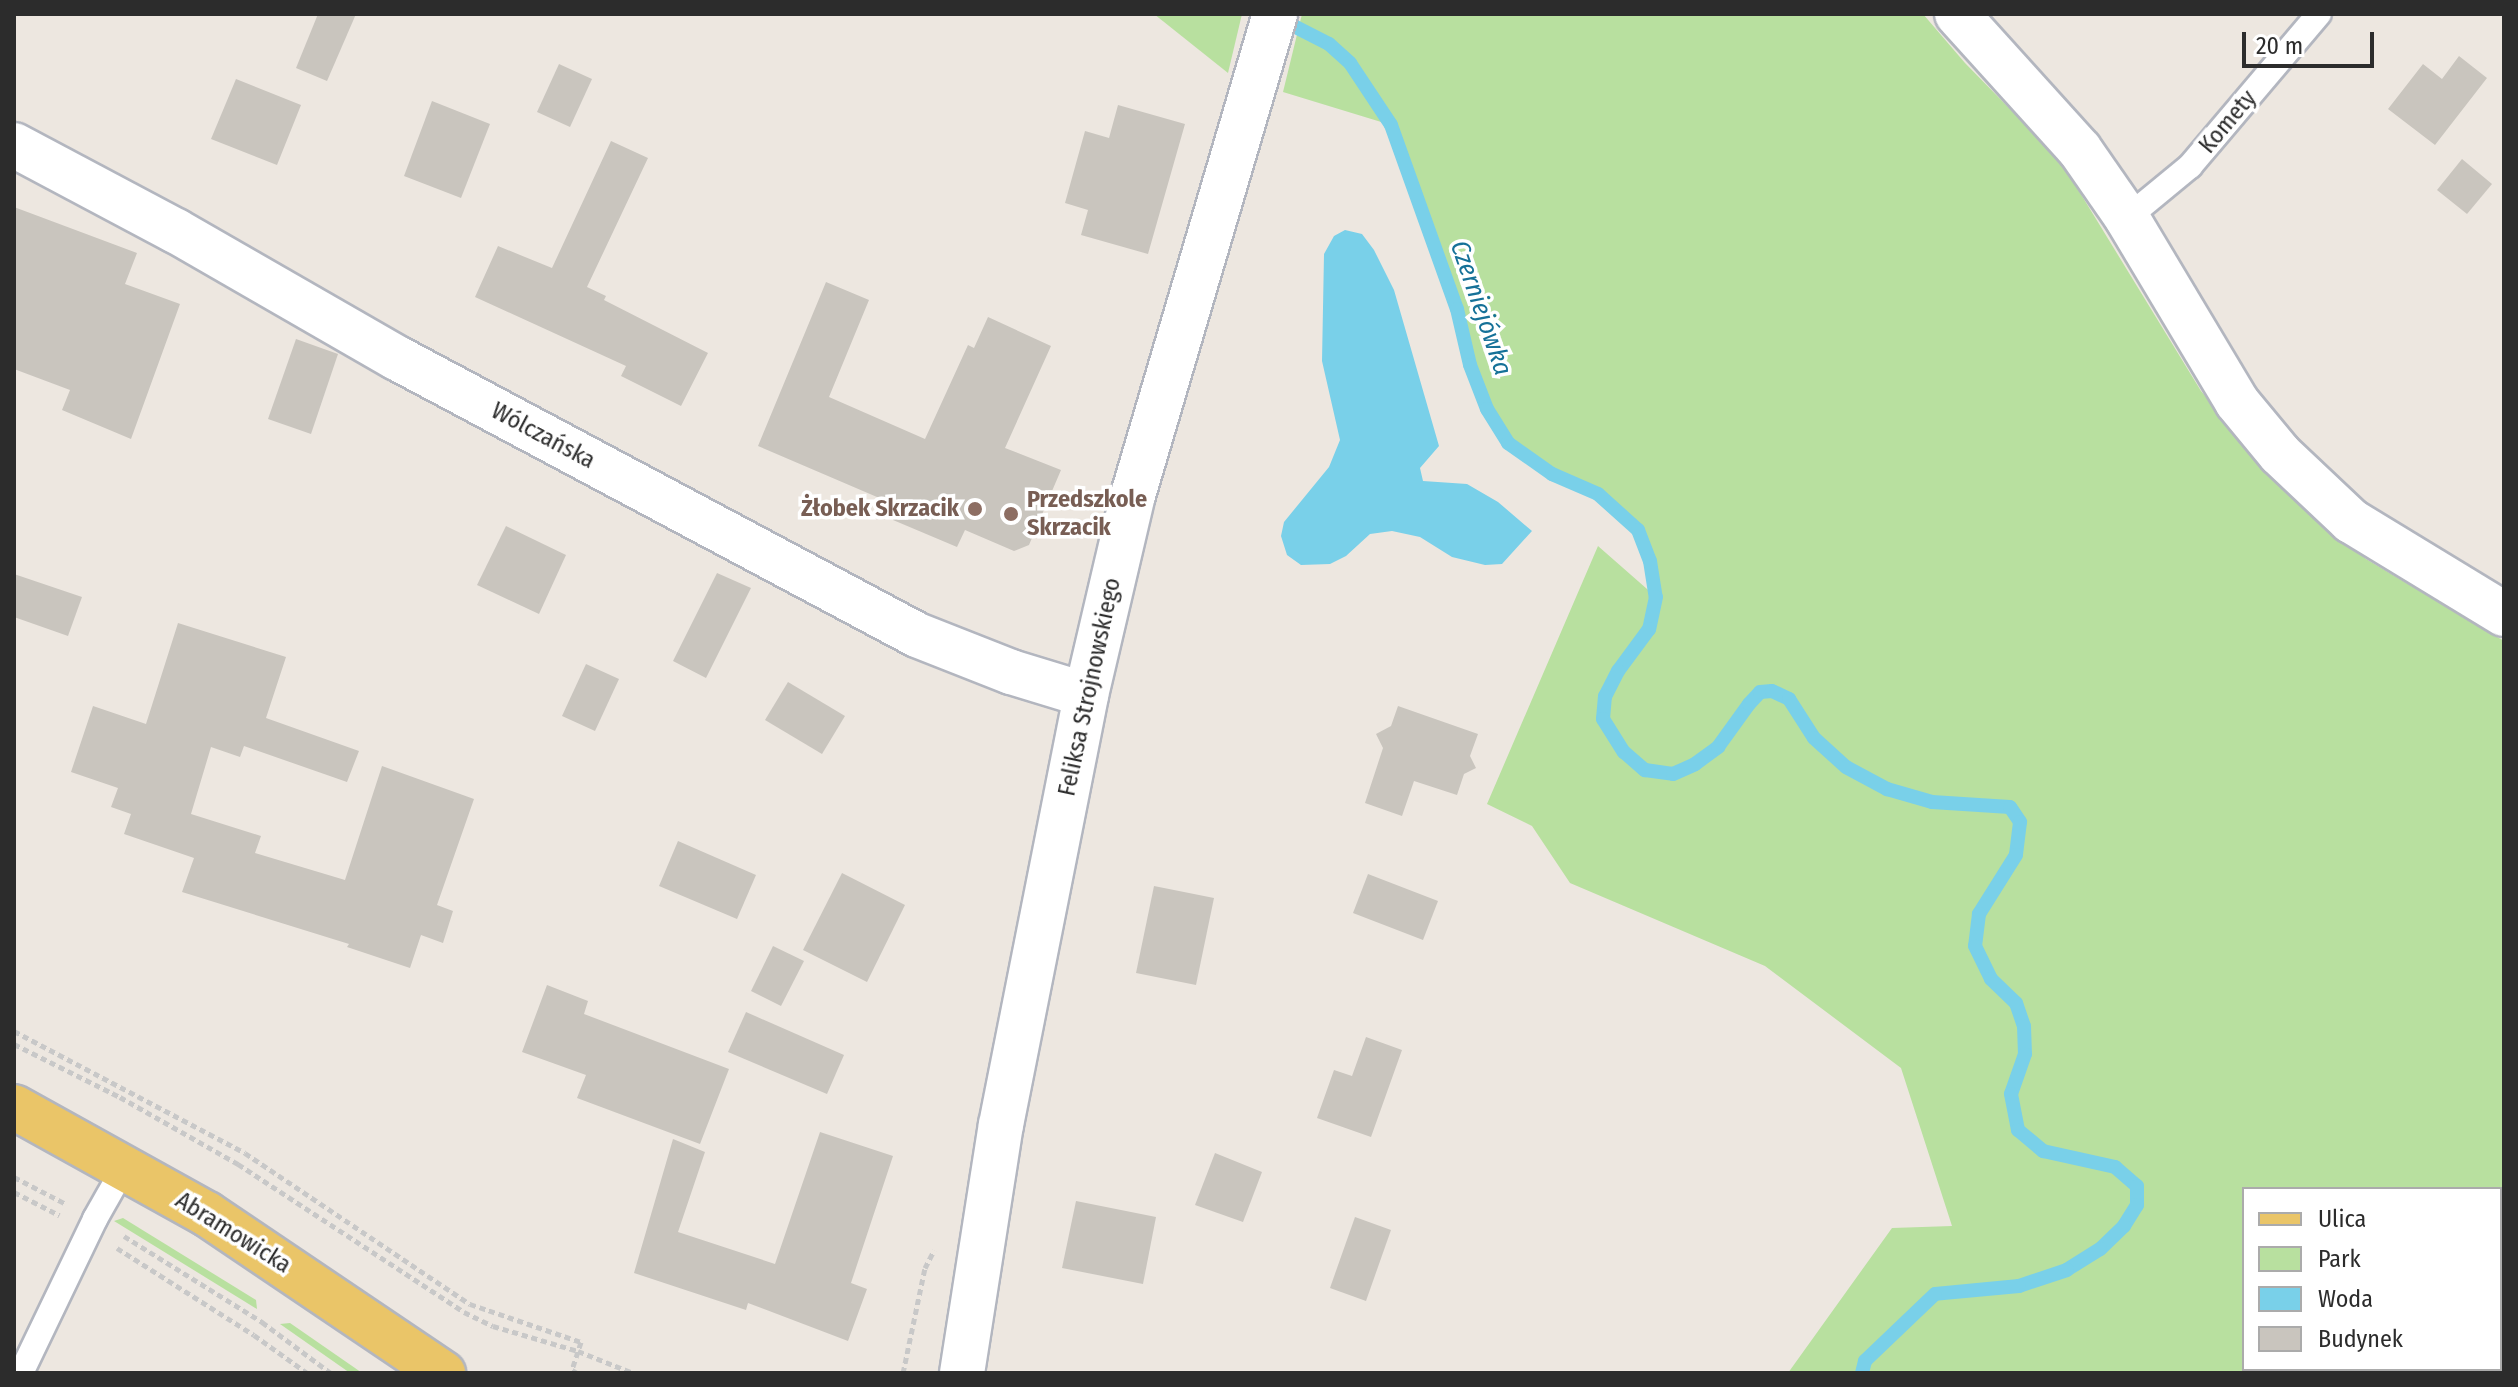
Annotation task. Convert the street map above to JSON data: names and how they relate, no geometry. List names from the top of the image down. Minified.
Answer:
{"streets":{"main road":["Abramowicka"],"street":["Wólczańska","Feliksa Strojnowskiego"],"lane":["Komety"]},"crossings":[["Wólczańska","Feliksa Strojnowskiego"]],"water":["Czerniejówka"],"places":["Żłobek Skrzacik","Przedszkole Skrzacik"],"legend":["Ulica","Park","Woda","Budynek"],"scale_bar":"20 m"}
